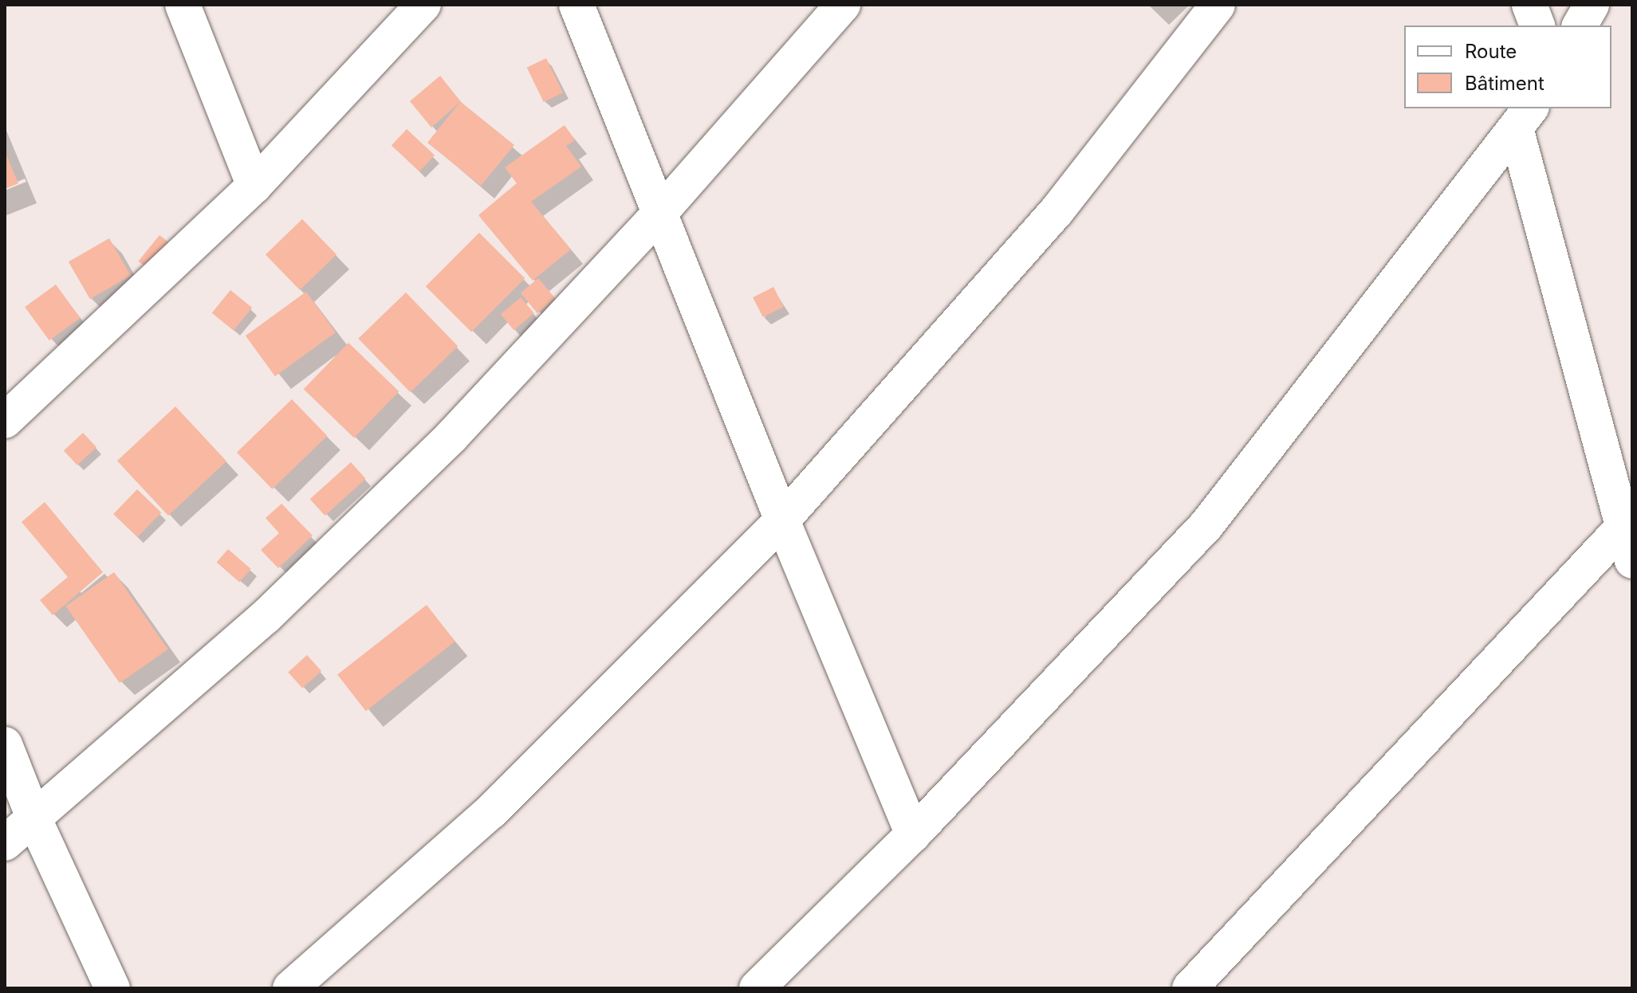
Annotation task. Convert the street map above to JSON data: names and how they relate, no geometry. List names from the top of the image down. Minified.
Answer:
{"legend":["Route","Bâtiment"]}
